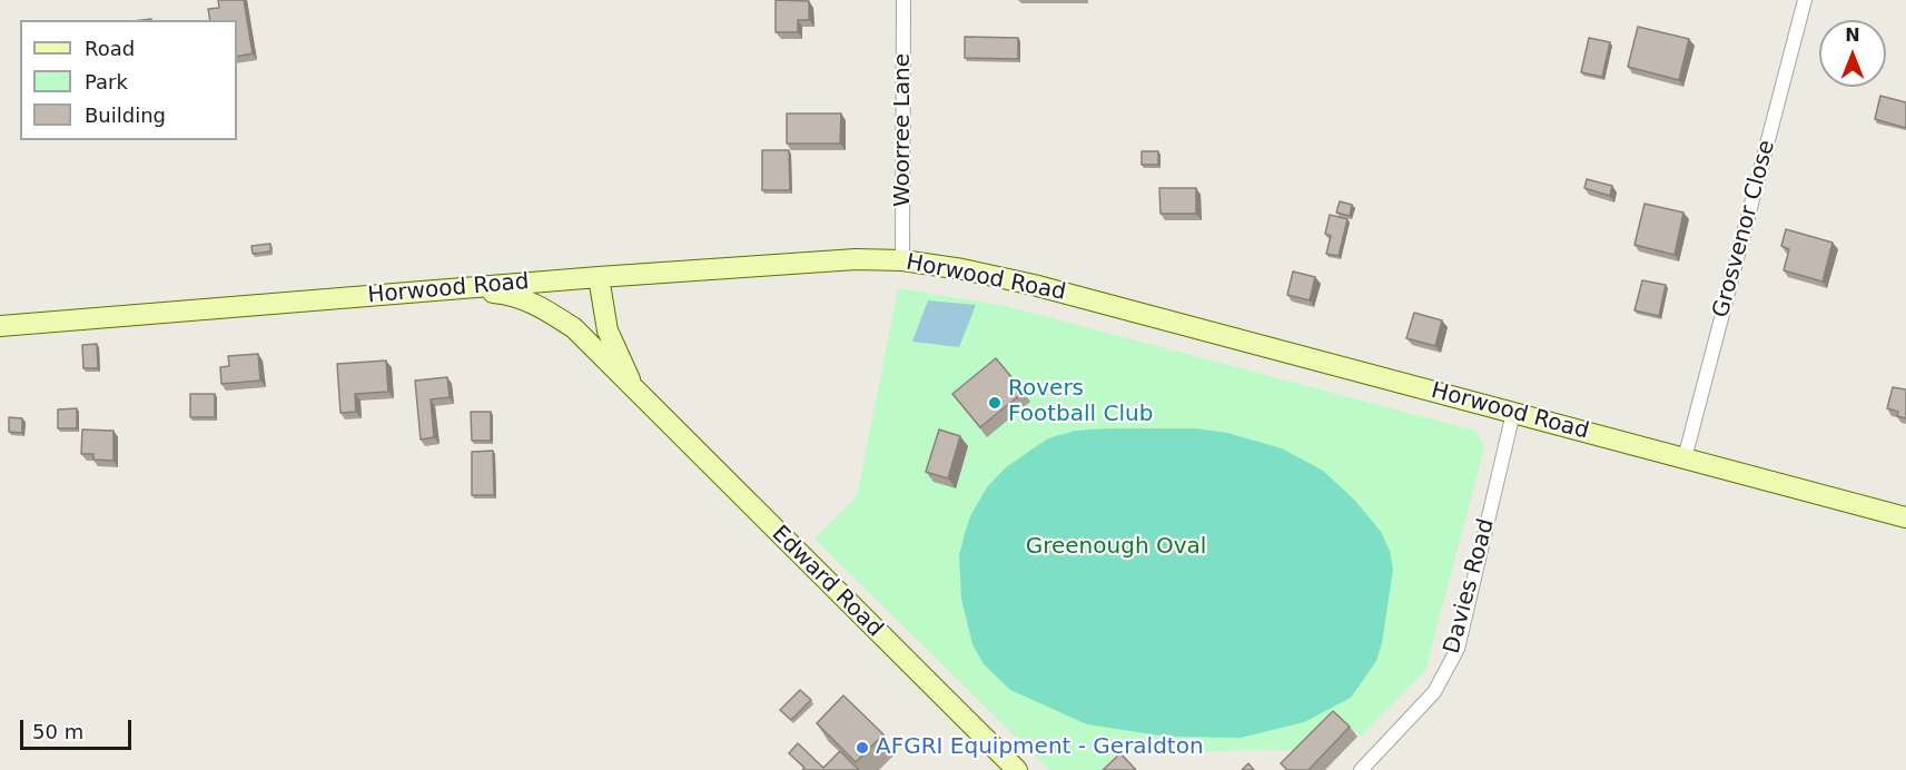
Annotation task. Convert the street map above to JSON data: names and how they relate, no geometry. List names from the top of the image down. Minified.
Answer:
{"streets":{"main road":["Horwood Road","Edward Road"],"street":["Woorree Lane","Grosvenor Close","Davies Road"]},"crossings":[["Woorree Lane","Horwood Road"],["Grosvenor Close","Horwood Road"],["Horwood Road","Edward Road"],["Horwood Road","Davies Road"]],"parks":["Greenough Oval"],"places":["Rovers Football Club","AFGRI Equipment - Geraldton"],"legend":["Road","Park","Building"],"scale_bar":"50 m","north":"top"}
